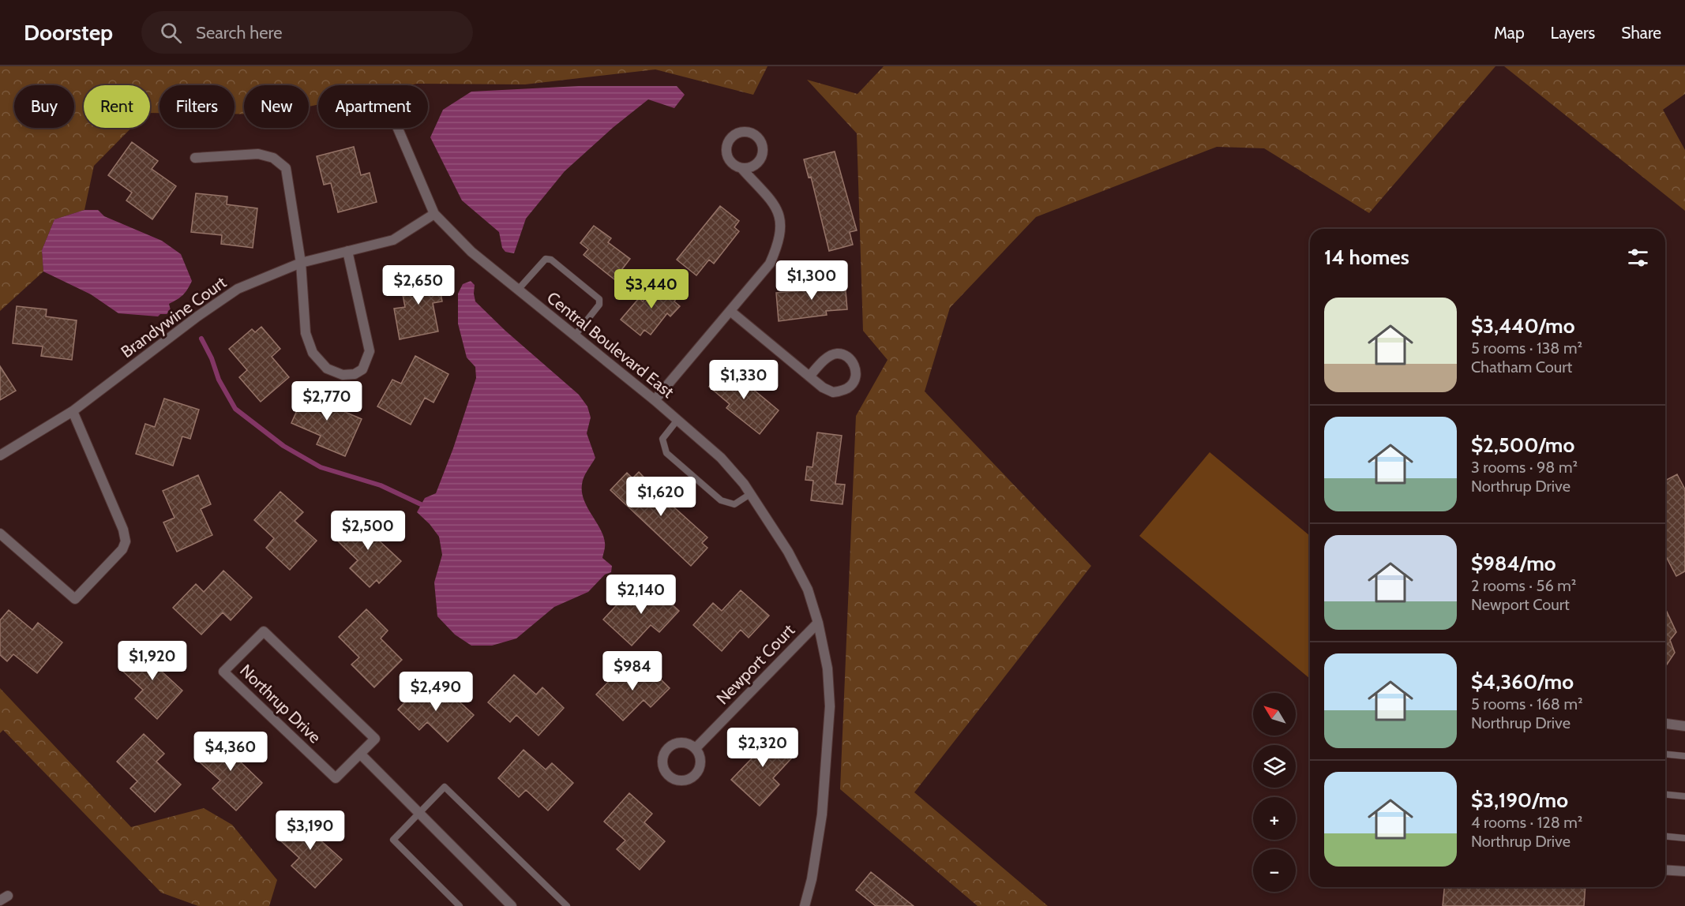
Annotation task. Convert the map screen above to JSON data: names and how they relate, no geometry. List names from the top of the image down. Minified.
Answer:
{"streets":{"street":["Brandywine Court","Central Boulevard East","Newport Court","Northrup Drive"]},"crossings":[["Brandywine Court","Central Boulevard East"],["Central Boulevard East","Newport Court"]],"north":"top left","page":{"header":"Doorstep","search":"Search here","nav":["Map","Layers","Share"],"chip":["Buy","Rent","Filters","New","Apartment"],"heading":"14 homes","price":["$1,300","$2,650","$3,440","$1,330","$2,770","$1,620","$2,500","$2,140","$1,920","$984","$2,490","$2,320","$4,360","$3,190"],"list":[{"name":"$3,440/mo","note":"5 rooms · 138 m² · Chatham Court"},{"name":"$2,500/mo","note":"3 rooms · 98 m² · Northrup Drive"},{"name":"$984/mo","note":"2 rooms · 56 m² · Newport Court"},{"name":"$4,360/mo","note":"5 rooms · 168 m² · Northrup Drive"},{"name":"$3,190/mo","note":"4 rooms · 128 m² · Northrup Drive"}],"map_buttons":["+","−"]}}
